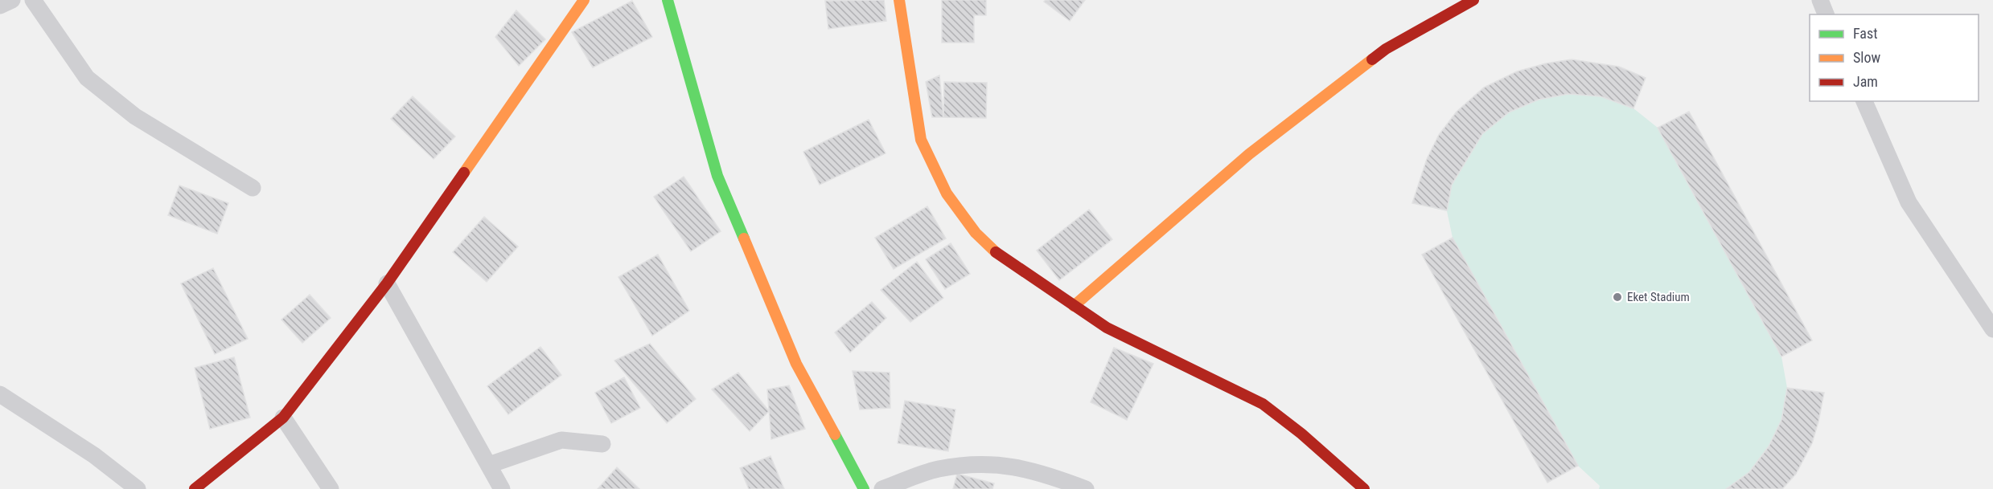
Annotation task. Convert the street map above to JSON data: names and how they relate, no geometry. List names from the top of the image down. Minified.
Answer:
{"places":["Eket Stadium"],"legend":["Fast","Slow","Jam"]}
